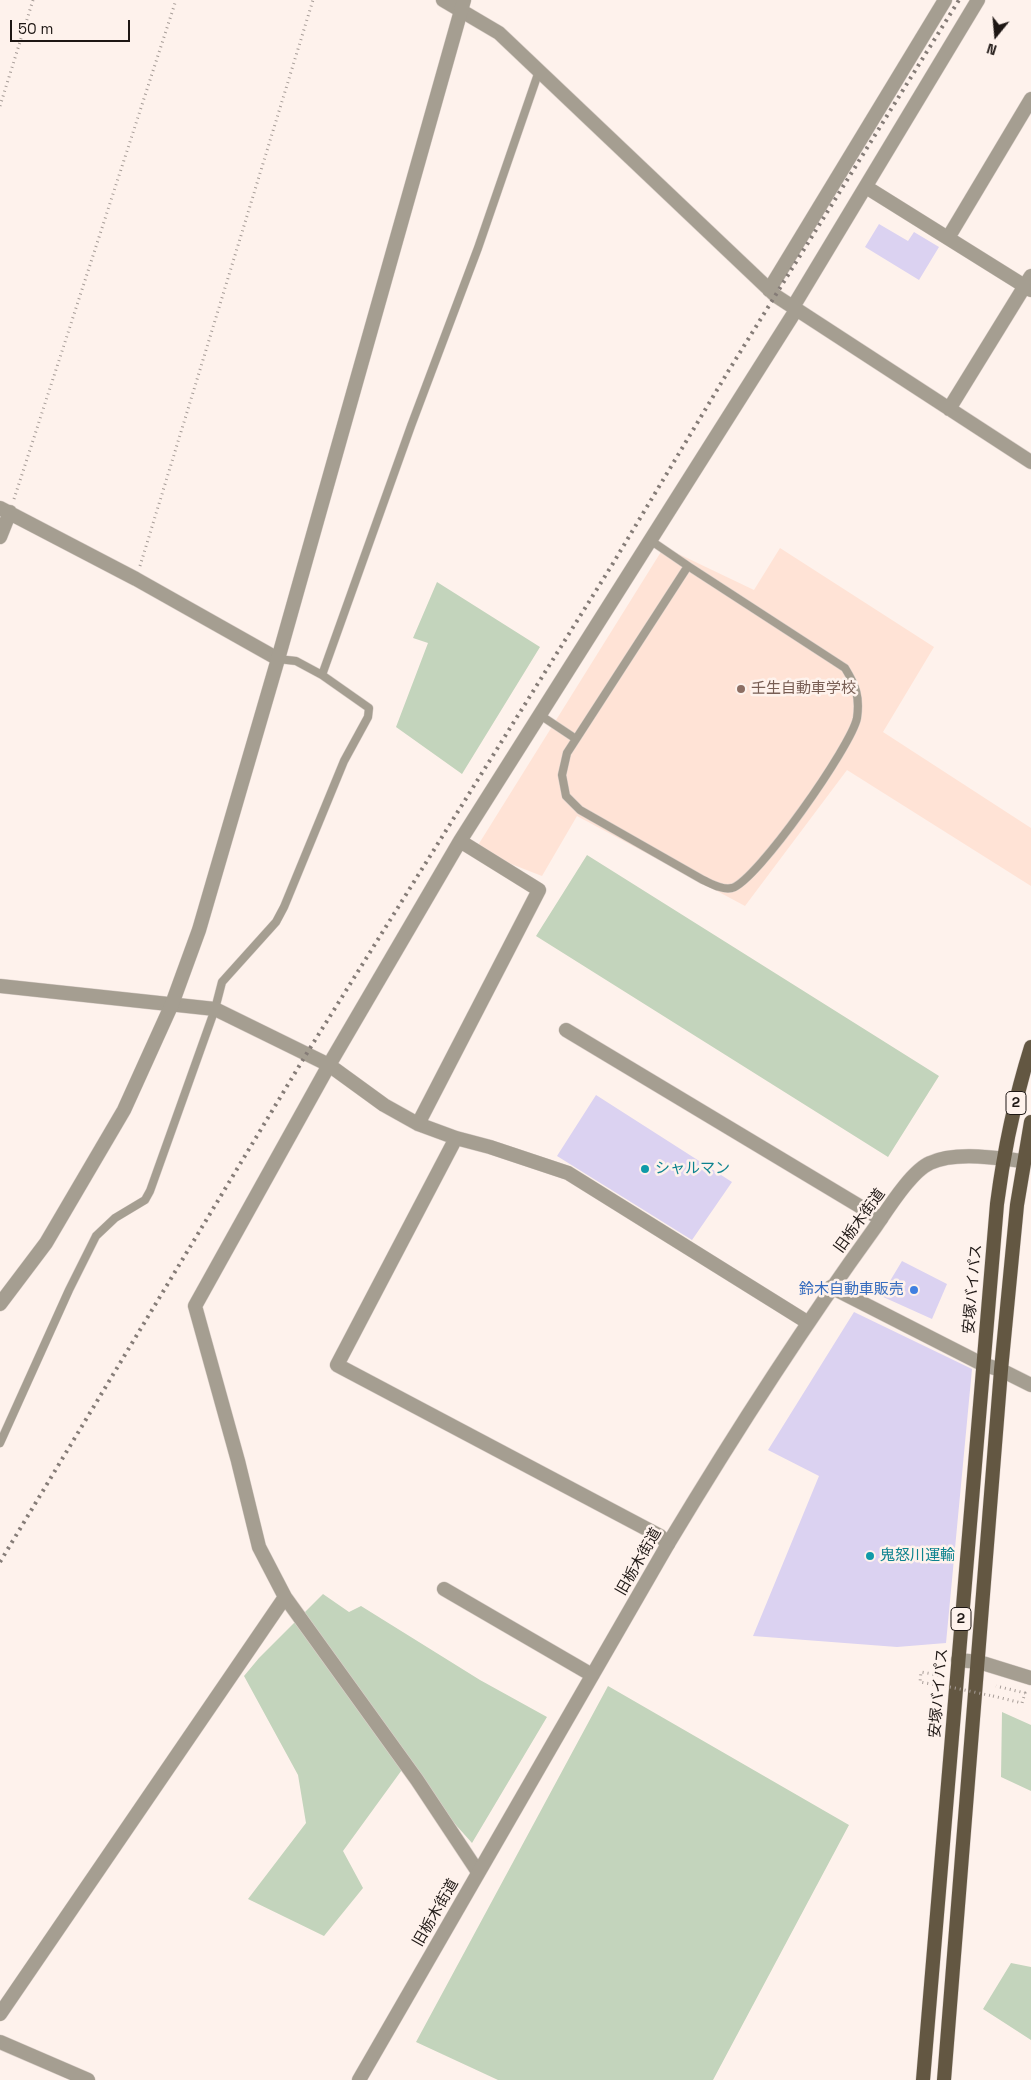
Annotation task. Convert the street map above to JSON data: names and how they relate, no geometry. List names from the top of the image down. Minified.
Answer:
{"streets":{"main road":["2","安塚バイパス"],"street":["旧栃木街道"]},"crossings":[["2","旧栃木街道"],["2","安塚バイパス"],["旧栃木街道","安塚バイパス"]],"places":["壬生自動車学校","シャルマン","鈴木自動車販売","鬼怒川運輸"],"scale_bar":"50 m","north":"bottom"}
